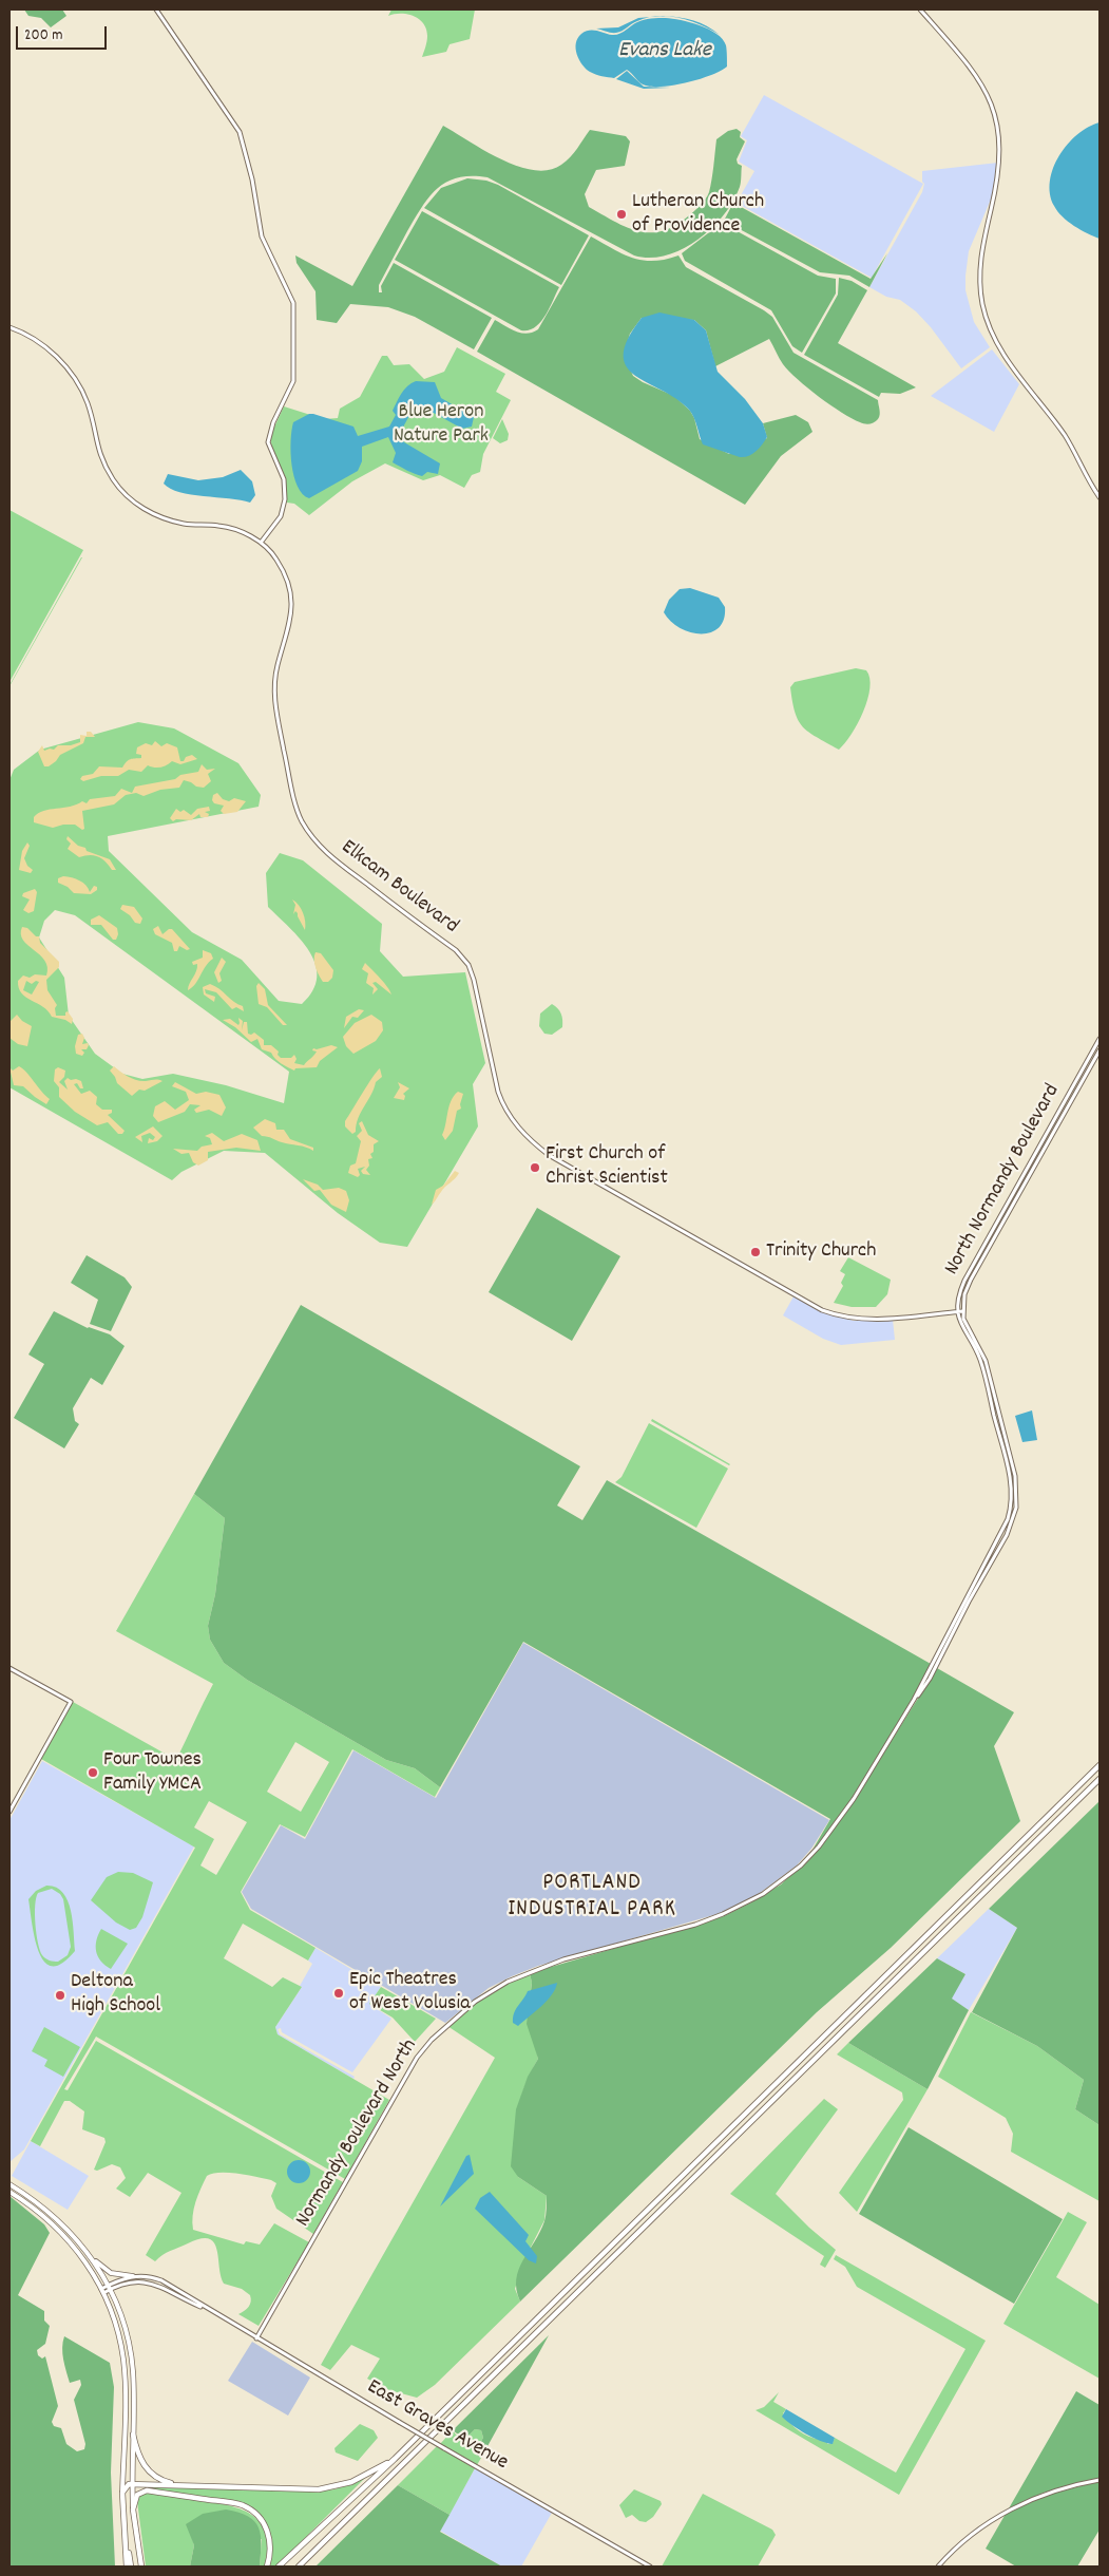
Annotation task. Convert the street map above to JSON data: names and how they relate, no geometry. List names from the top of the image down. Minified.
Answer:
{"streets":{"street":["Elkcam Boulevard","North Normandy Boulevard","Normandy Boulevard North","East Graves Avenue"]},"crossings":[["Elkcam Boulevard","North Normandy Boulevard"],["North Normandy Boulevard","Normandy Boulevard North"],["Normandy Boulevard North","East Graves Avenue"]],"districts":["PORTLAND INDUSTRIAL PARK"],"water":["Evans Lake"],"parks":["Blue Heron Nature Park"],"places":["Lutheran Church of Providence","First Church of Christ Scientist","Trinity Church","Four Townes Family YMCA","Epic Theatres of West Volusia","Deltona High School"],"scale_bar":"200 m"}
